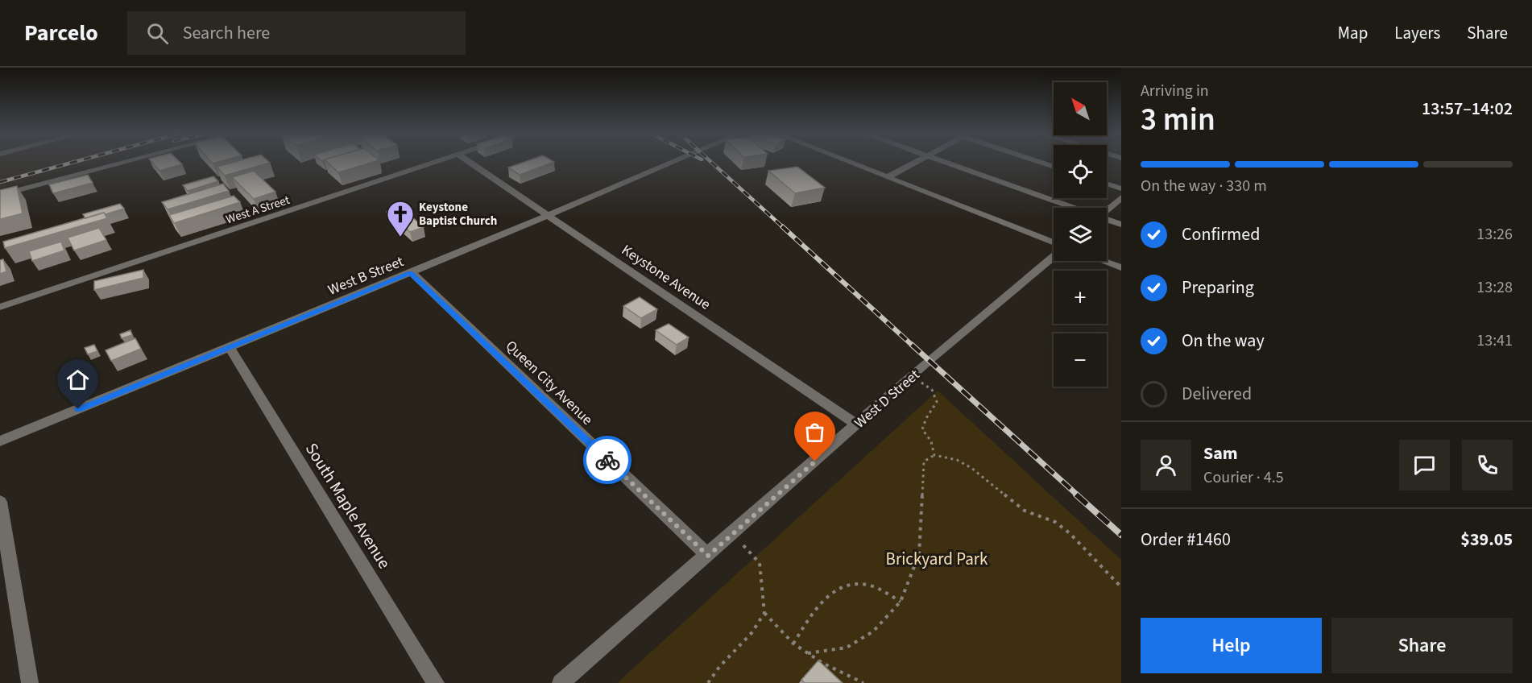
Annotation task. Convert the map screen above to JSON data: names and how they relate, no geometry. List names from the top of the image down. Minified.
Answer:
{"streets":{"street":["West A Street","West B Street","Keystone Avenue","Queen City Avenue","West D Street","South Maple Avenue"]},"crossings":[["West B Street","Keystone Avenue"],["West B Street","Queen City Avenue"],["West B Street","South Maple Avenue"],["Keystone Avenue","West D Street"],["Queen City Avenue","West D Street"]],"parks":["Brickyard Park"],"places":{"church":["Keystone Baptist Church"]},"north":"top left","page":{"header":"Parcelo","search":"Search here","nav":["Map","Layers","Share"],"heading":["3 min","Arriving in","13:57–14:02"],"panel":["Sam","Courier · 4.5","Order #1460","$39.05"],"map_buttons":["+","−"],"bar":"On the way · 330 m","list":[["Confirmed","13:26"],["Preparing","13:28"],["On the way","13:41"],"Delivered"],"buttons":["Help","Share"]}}
